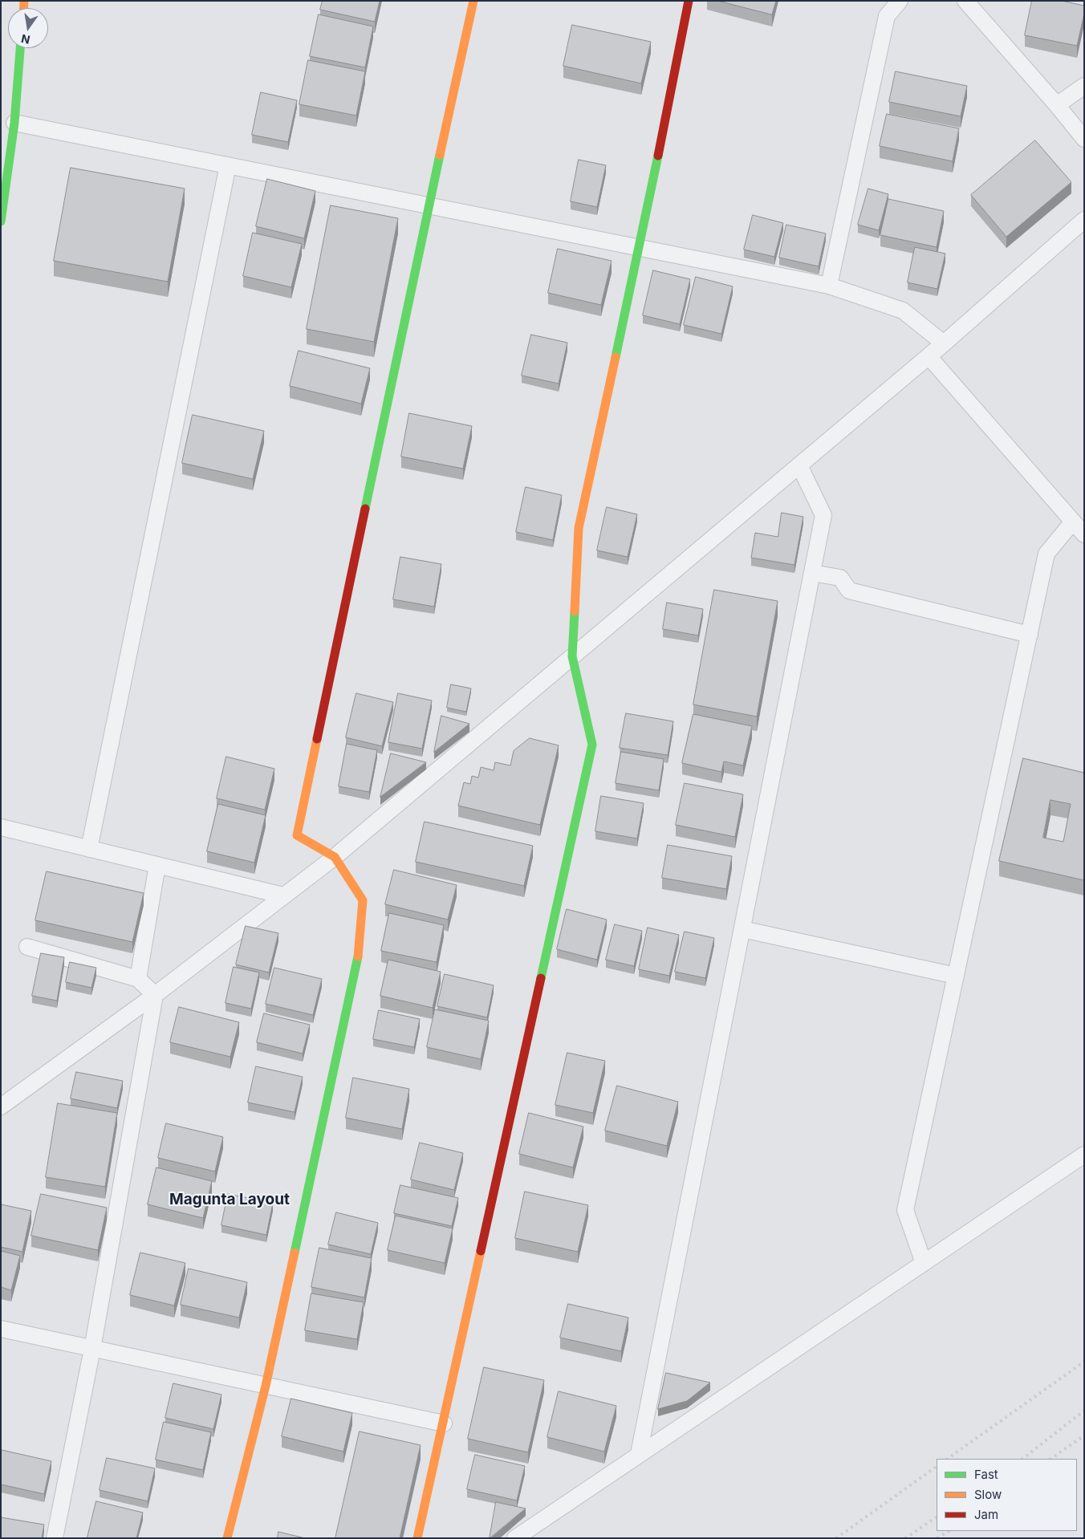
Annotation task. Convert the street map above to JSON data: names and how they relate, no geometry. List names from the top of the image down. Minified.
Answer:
{"districts":["Magunta Layout"],"legend":["Fast","Slow","Jam"],"north":"bottom"}
